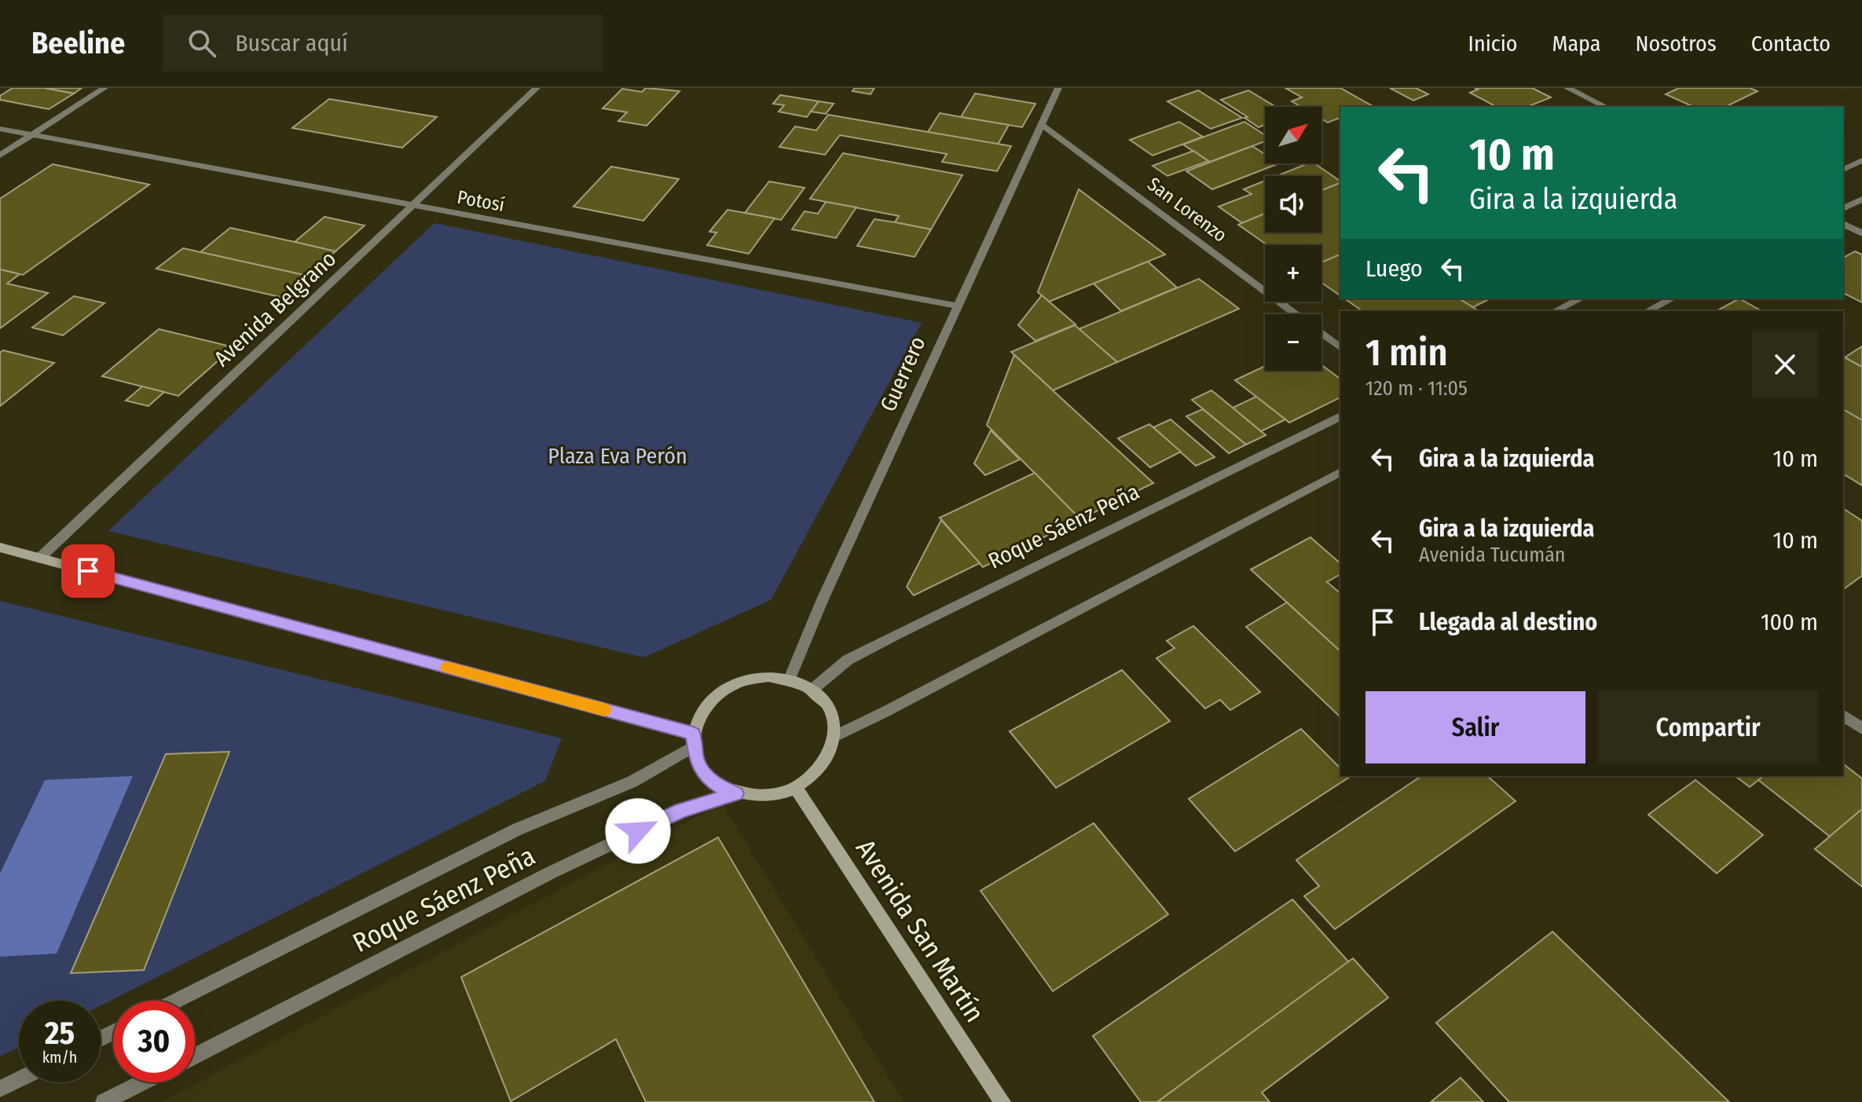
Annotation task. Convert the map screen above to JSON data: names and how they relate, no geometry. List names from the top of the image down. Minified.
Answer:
{"streets":{"main road":["Avenida San Martín"],"street":["Potosí","San Lorenzo","Avenida Belgrano","Guerrero","Roque Sáenz Peña"]},"crossings":[["Potosí","Avenida Belgrano"],["Potosí","Guerrero"],["San Lorenzo","Guerrero"],["Guerrero","Roque Sáenz Peña"],["Guerrero","Avenida San Martín"],["Roque Sáenz Peña","Avenida San Martín"]],"parks":["Plaza Eva Perón"],"north":"top right","page":{"header":"Beeline","search":"Buscar aquí","nav":["Inicio","Mapa","Nosotros","Contacto"],"map_buttons":["+","−"],"turn":["10 m","Gira a la izquierda"],"then":"Luego","heading":["1 min","120 m · 11:05"],"list":[{"name":"Gira a la izquierda","value":"10 m"},{"name":"Gira a la izquierda","note":"Avenida Tucumán","value":"10 m"},{"name":"Llegada al destino","value":"100 m"}],"buttons":["Salir","Compartir"],"speed":"25 km/h","limit":"30"}}
